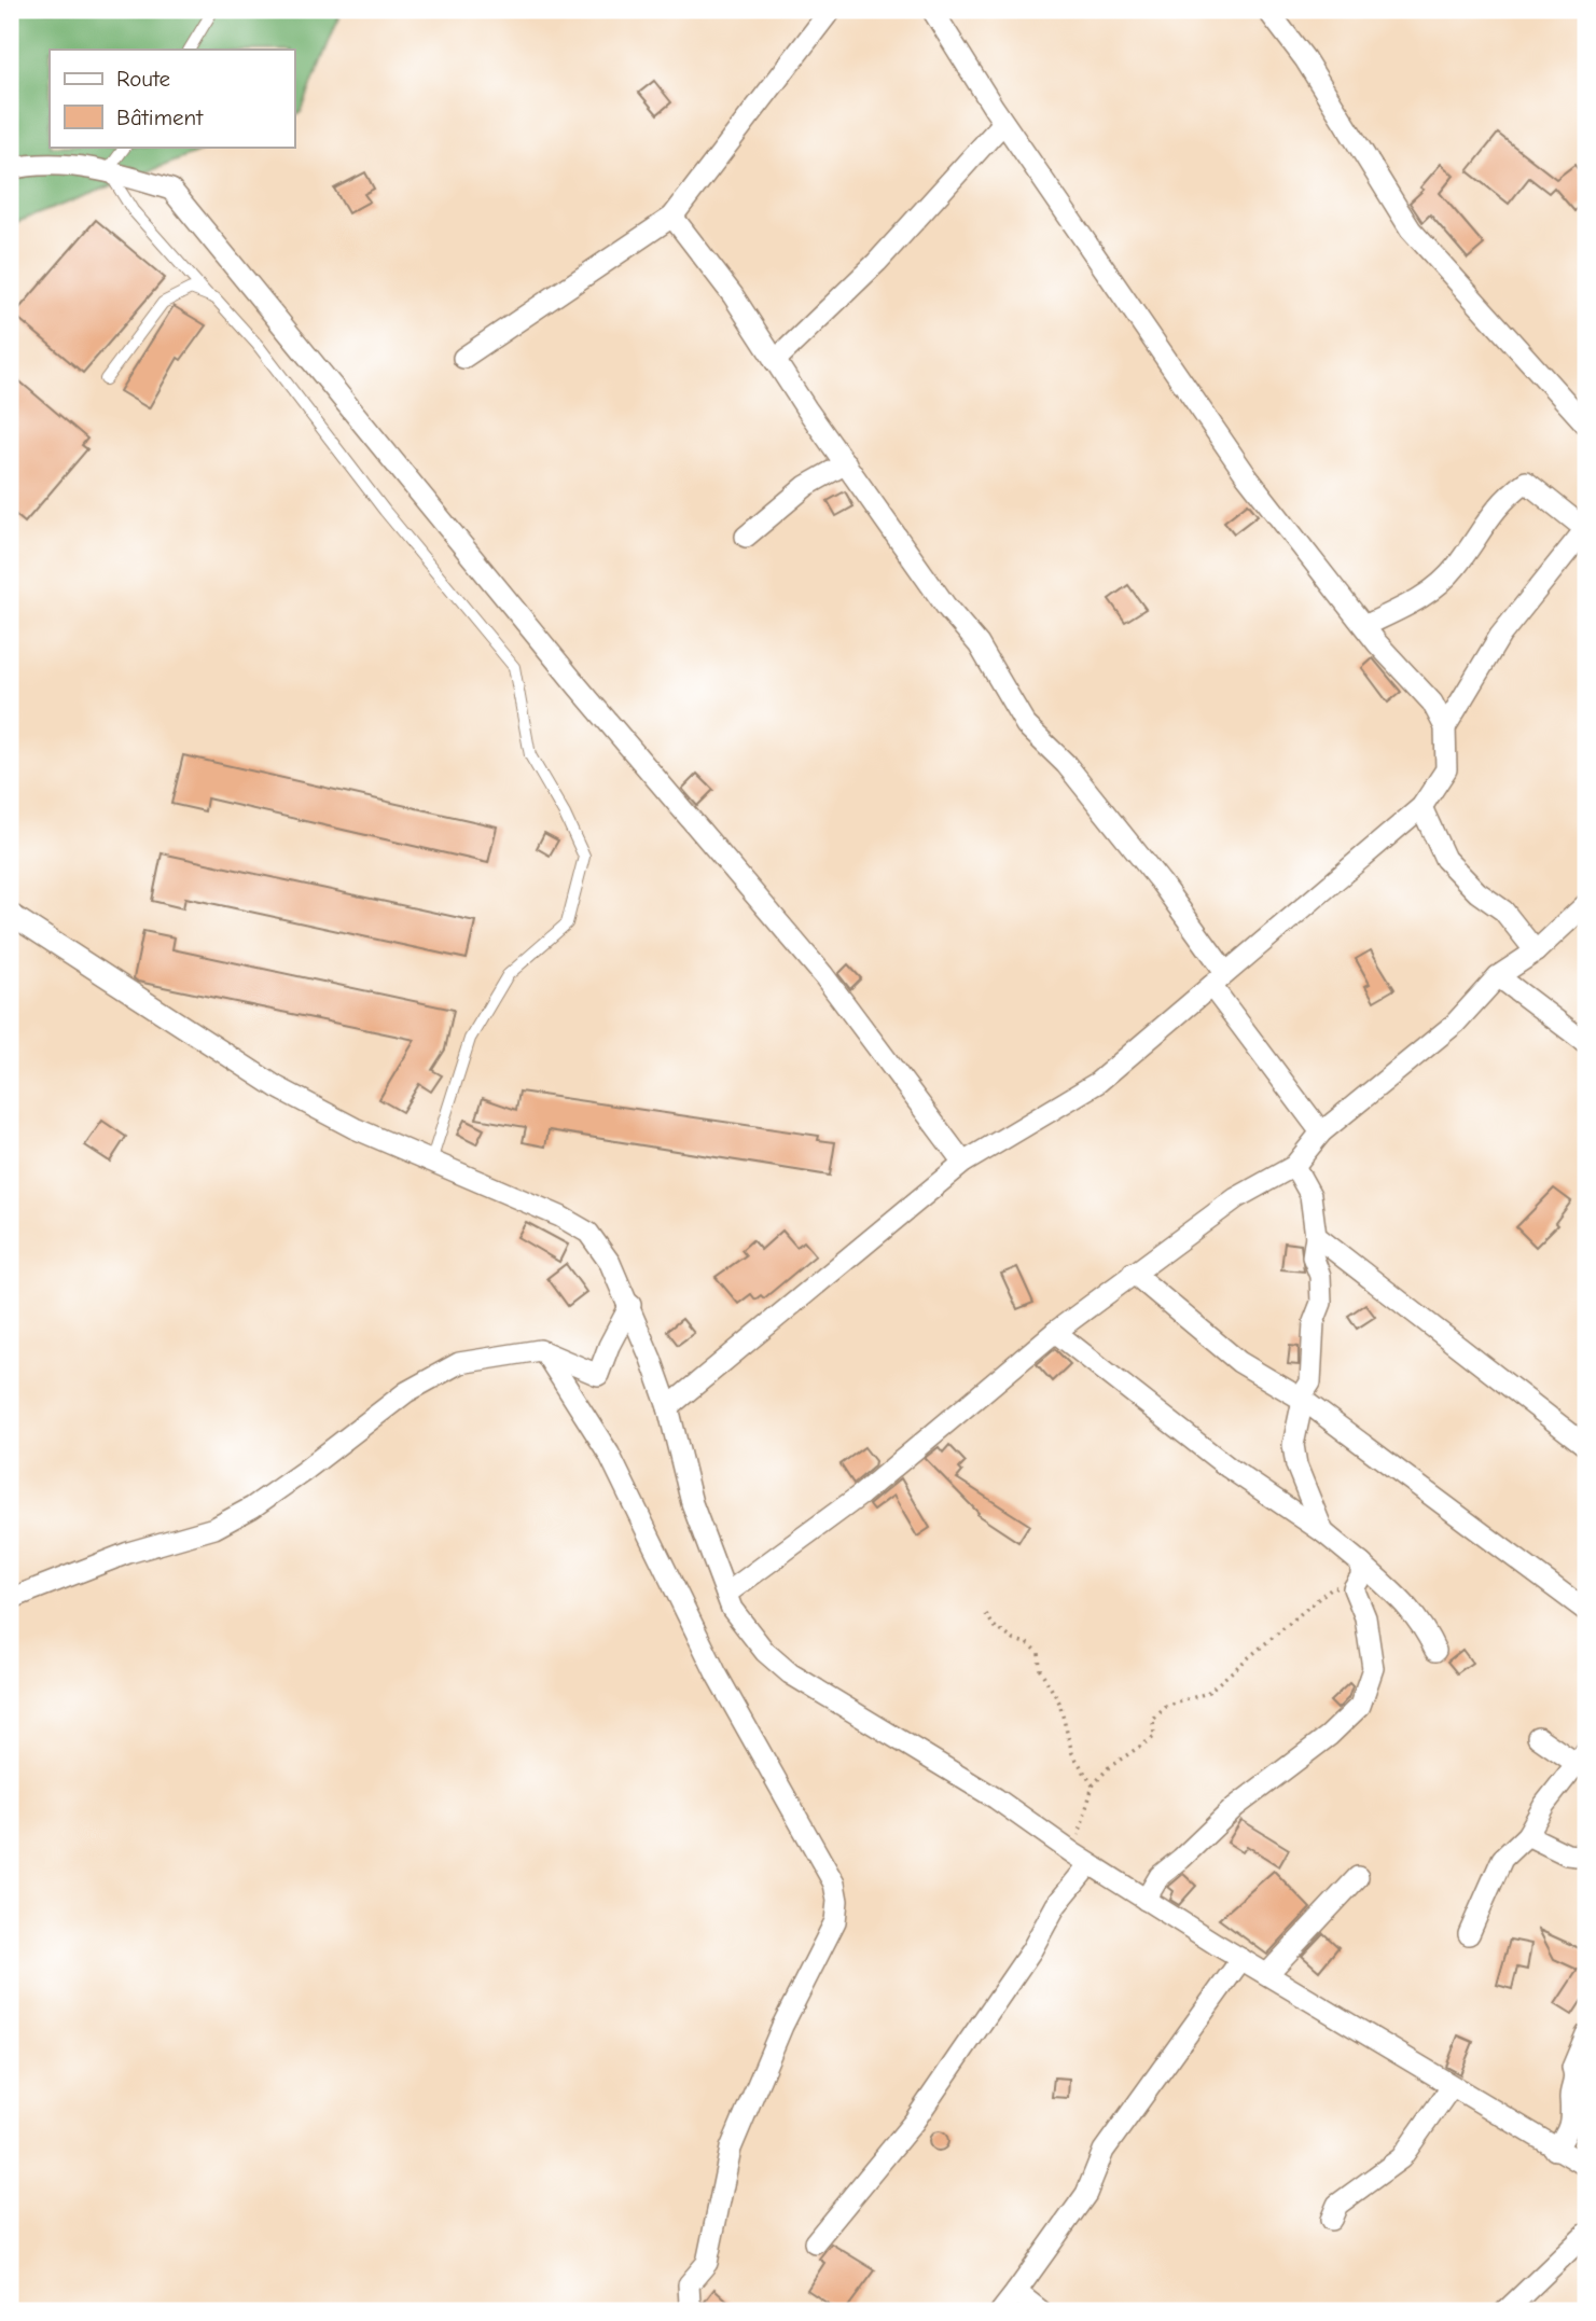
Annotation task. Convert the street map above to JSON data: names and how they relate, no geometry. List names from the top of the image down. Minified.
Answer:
{"legend":["Route","Bâtiment"]}
